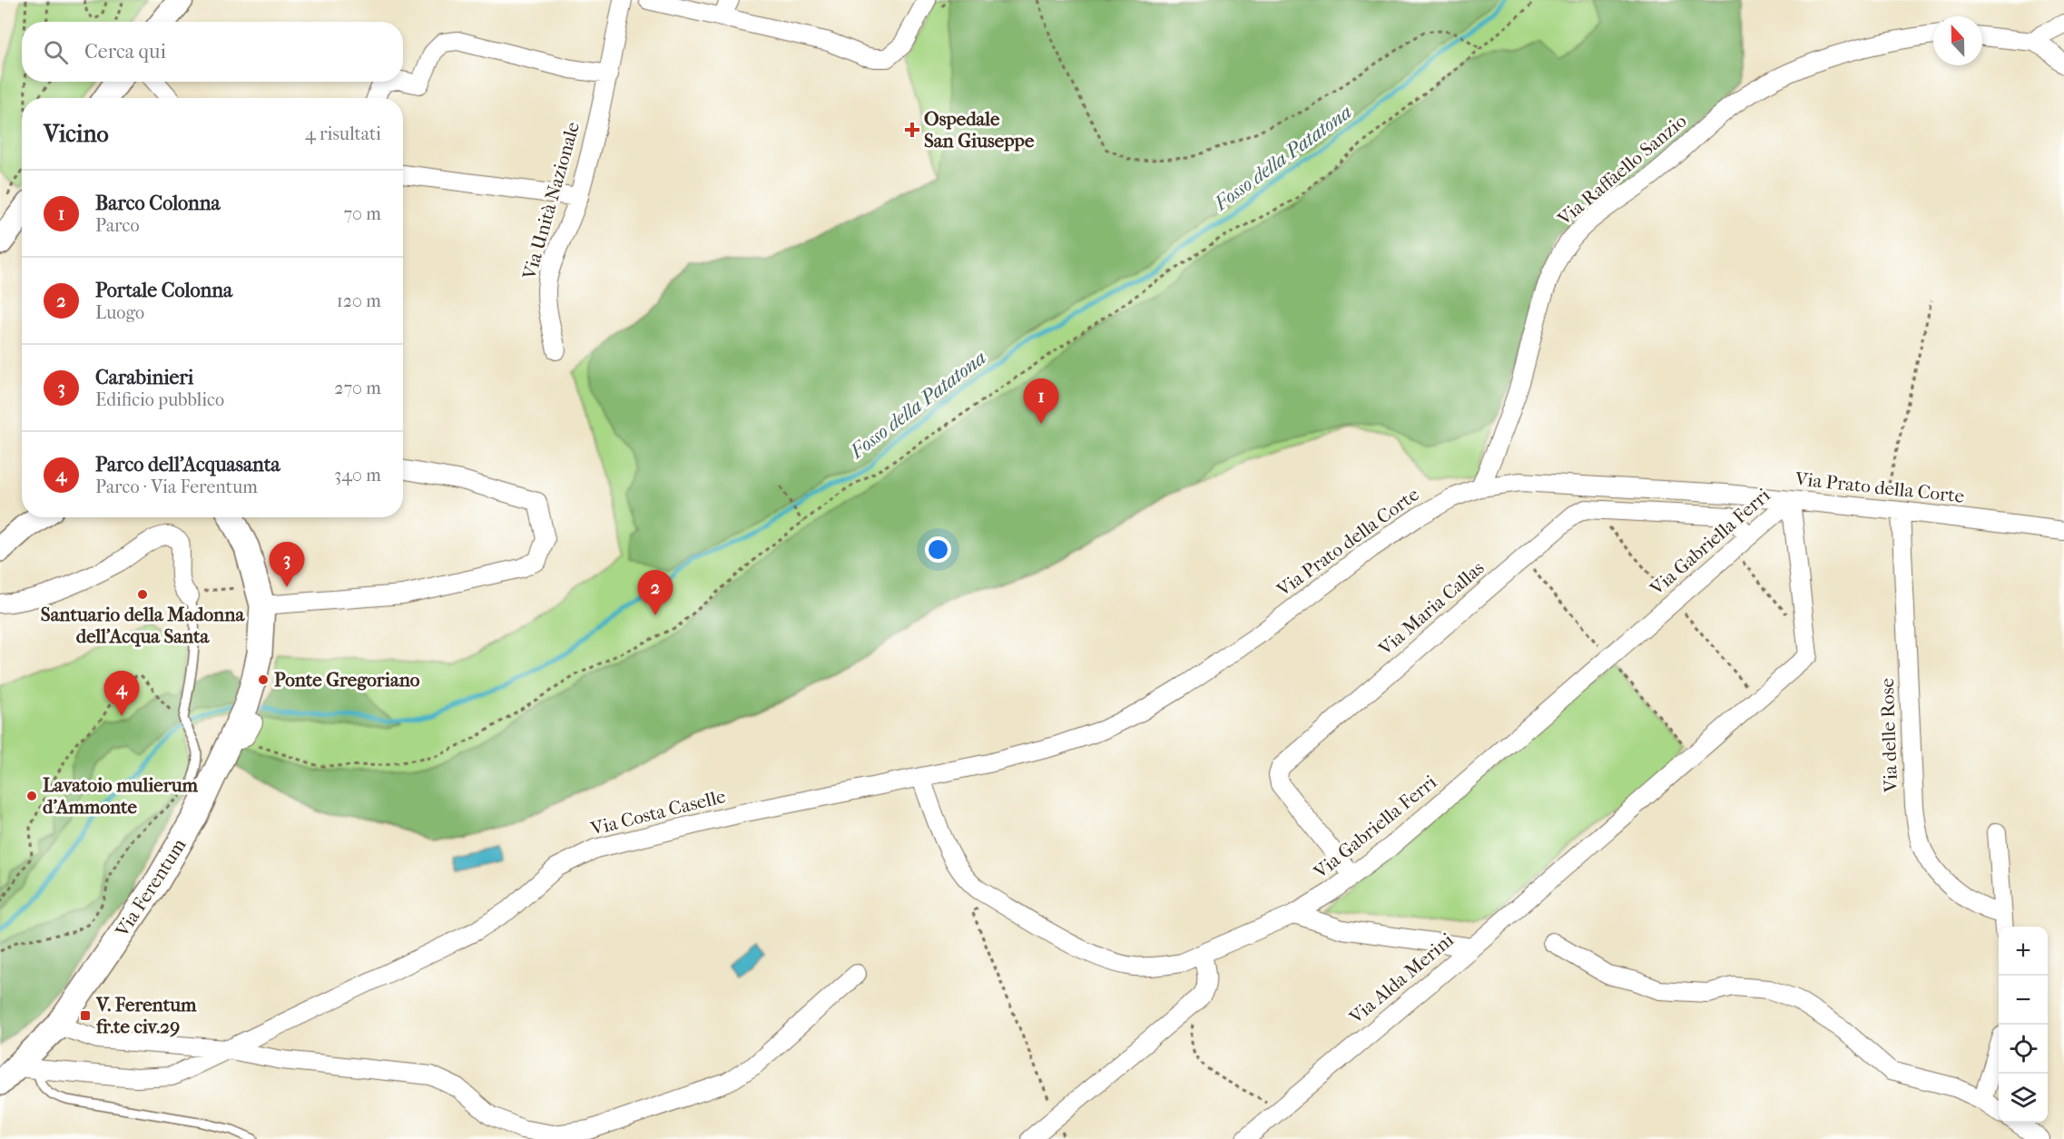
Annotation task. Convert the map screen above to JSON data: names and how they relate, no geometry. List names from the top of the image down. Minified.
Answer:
{"streets":{"main road":["Via Ferentum"],"street":["Via Raffaello Sanzio","Via Unità Nazionale","Via Prato della Corte","Via Gabriella Ferri","Via Maria Callas","Via delle Rose","Via Costa Caselle","Via Alda Merini"]},"crossings":[["Via Raffaello Sanzio","Via Prato della Corte"],["Via Prato della Corte","Via Gabriella Ferri"],["Via Prato della Corte","Via delle Rose"],["Via Prato della Corte","Via Costa Caselle"],["Via Gabriella Ferri","Via Maria Callas"],["Via Gabriella Ferri","Via Alda Merini"],["Via Costa Caselle","Via Ferentum"]],"water":["Fosso della Patatona"],"places":{"health":["Ospedale San Giuseppe"],"other":["Santuario della Madonna dell'Acqua Santa","Ponte Gregoriano","Lavatoio mulierum d’Ammonte"],"transit":["V. Ferentum fr.te civ.29"]},"north":"top","page":{"search":"Cerca qui","heading":["Vicino","4 risultati"],"list":[{"mark":"1","name":"Barco Colonna","note":"Parco","value":"70 m"},{"mark":"2","name":"Portale Colonna","note":"Luogo","value":"120 m"},{"mark":"3","name":"Carabinieri","note":"Edificio pubblico","value":"270 m"},{"mark":"4","name":"Parco dell'Acquasanta","note":"Parco · Via Ferentum","value":"340 m"}],"pins":["1","3","2","4"],"map_buttons":["+","−"]}}
